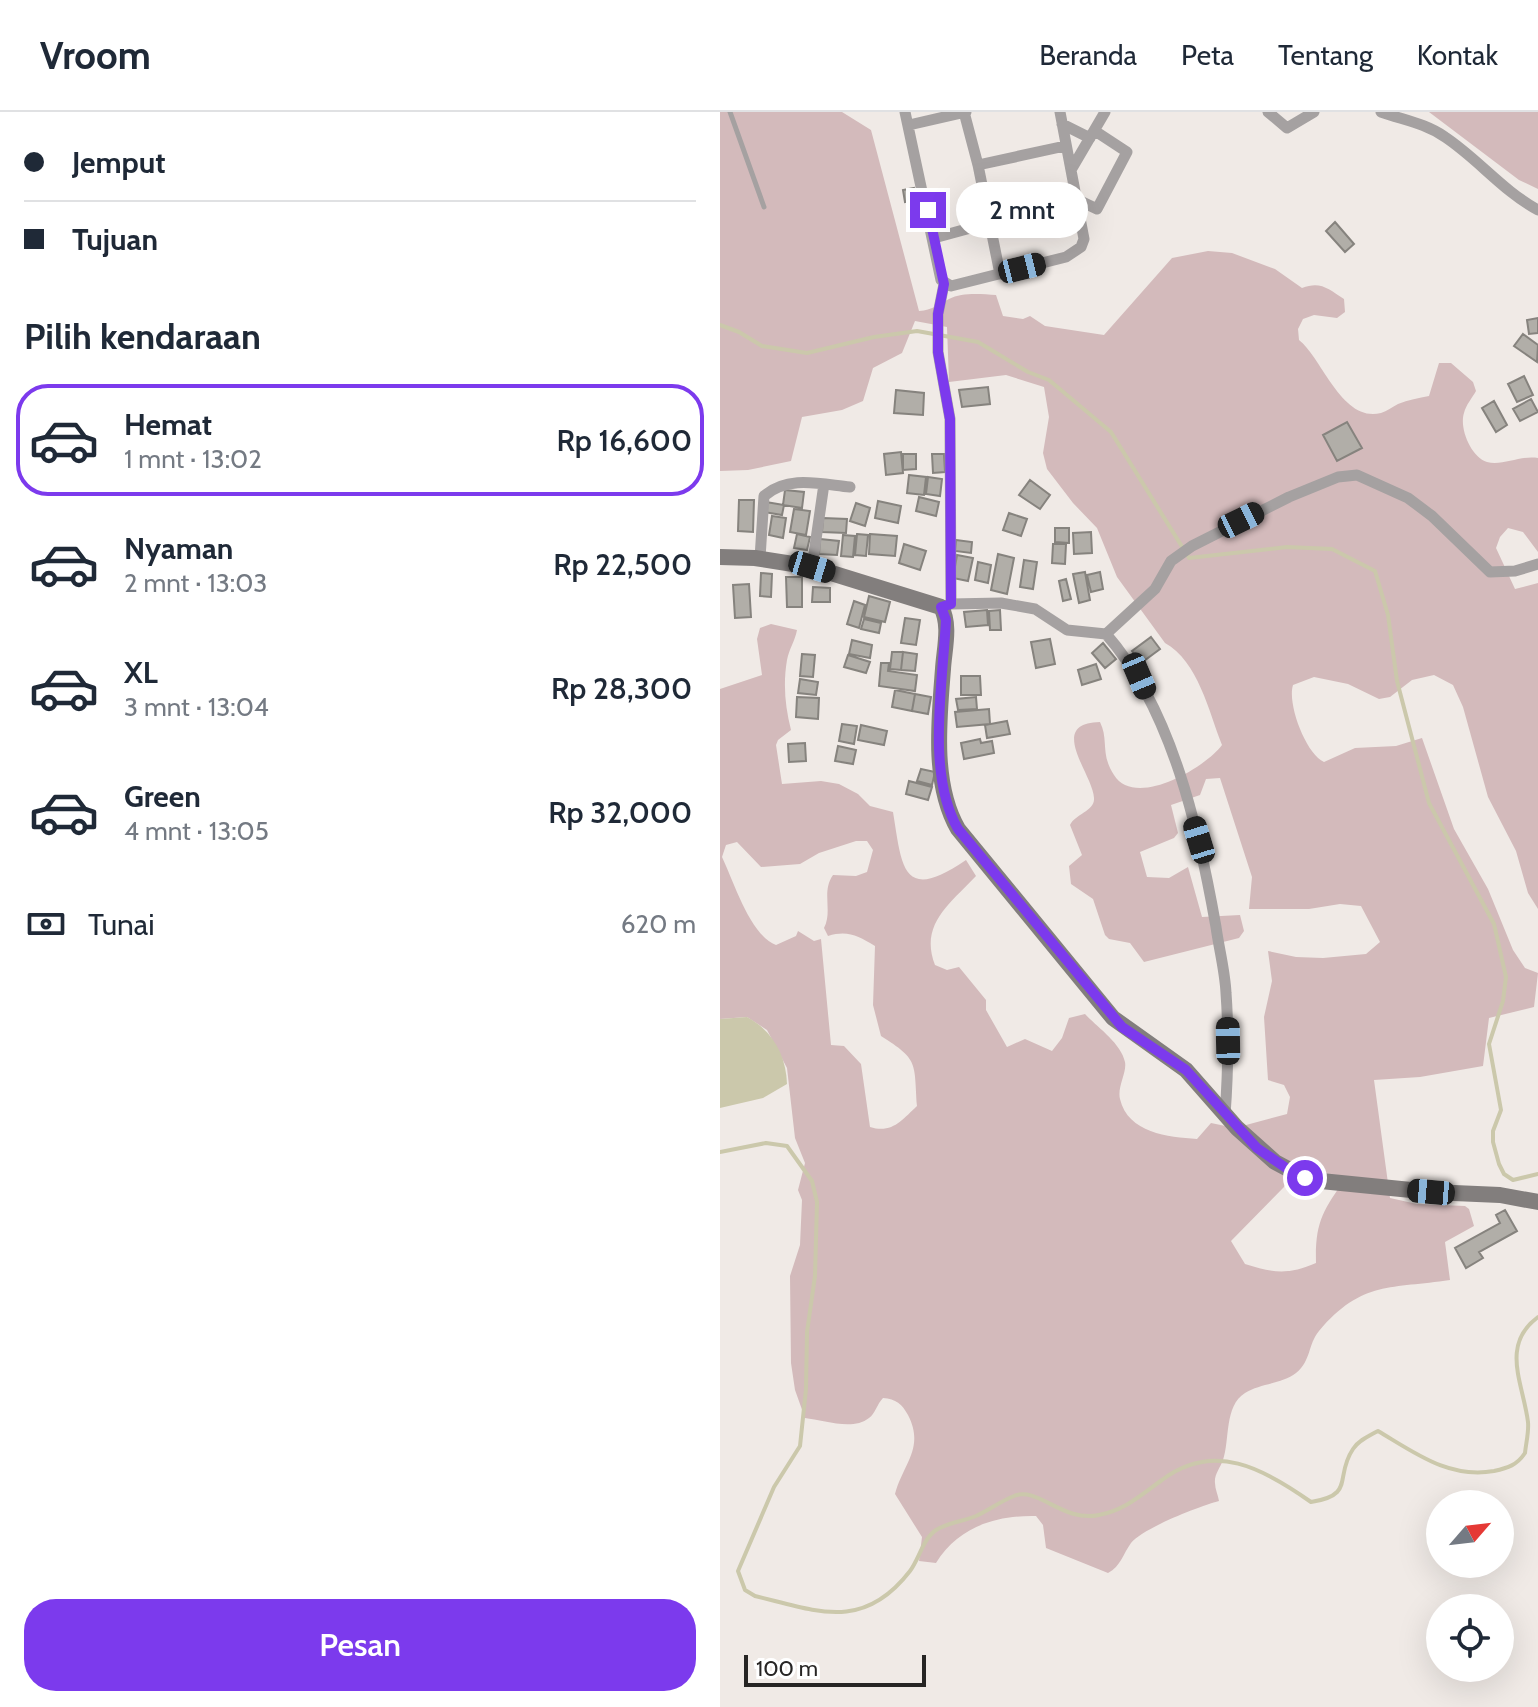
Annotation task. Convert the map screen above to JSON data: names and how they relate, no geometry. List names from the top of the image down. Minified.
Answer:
{"scale_bar":"100 m","north":"top right","page":{"header":"Vroom","nav":["Beranda","Peta","Tentang","Kontak"],"banner":["Jemput","Tujuan"],"bubble":"2 mnt","heading":"Pilih kendaraan","list":[{"name":"Hemat","note":"1 mnt · 13:02","value":"Rp 16,600"},{"name":"Nyaman","note":"2 mnt · 13:03","value":"Rp 22,500"},{"name":"XL","note":"3 mnt · 13:04","value":"Rp 28,300"},{"name":"Green","note":"4 mnt · 13:05","value":"Rp 32,000"}],"pay":["Tunai","620 m"],"buttons":"Pesan","scale":"100 m"}}
